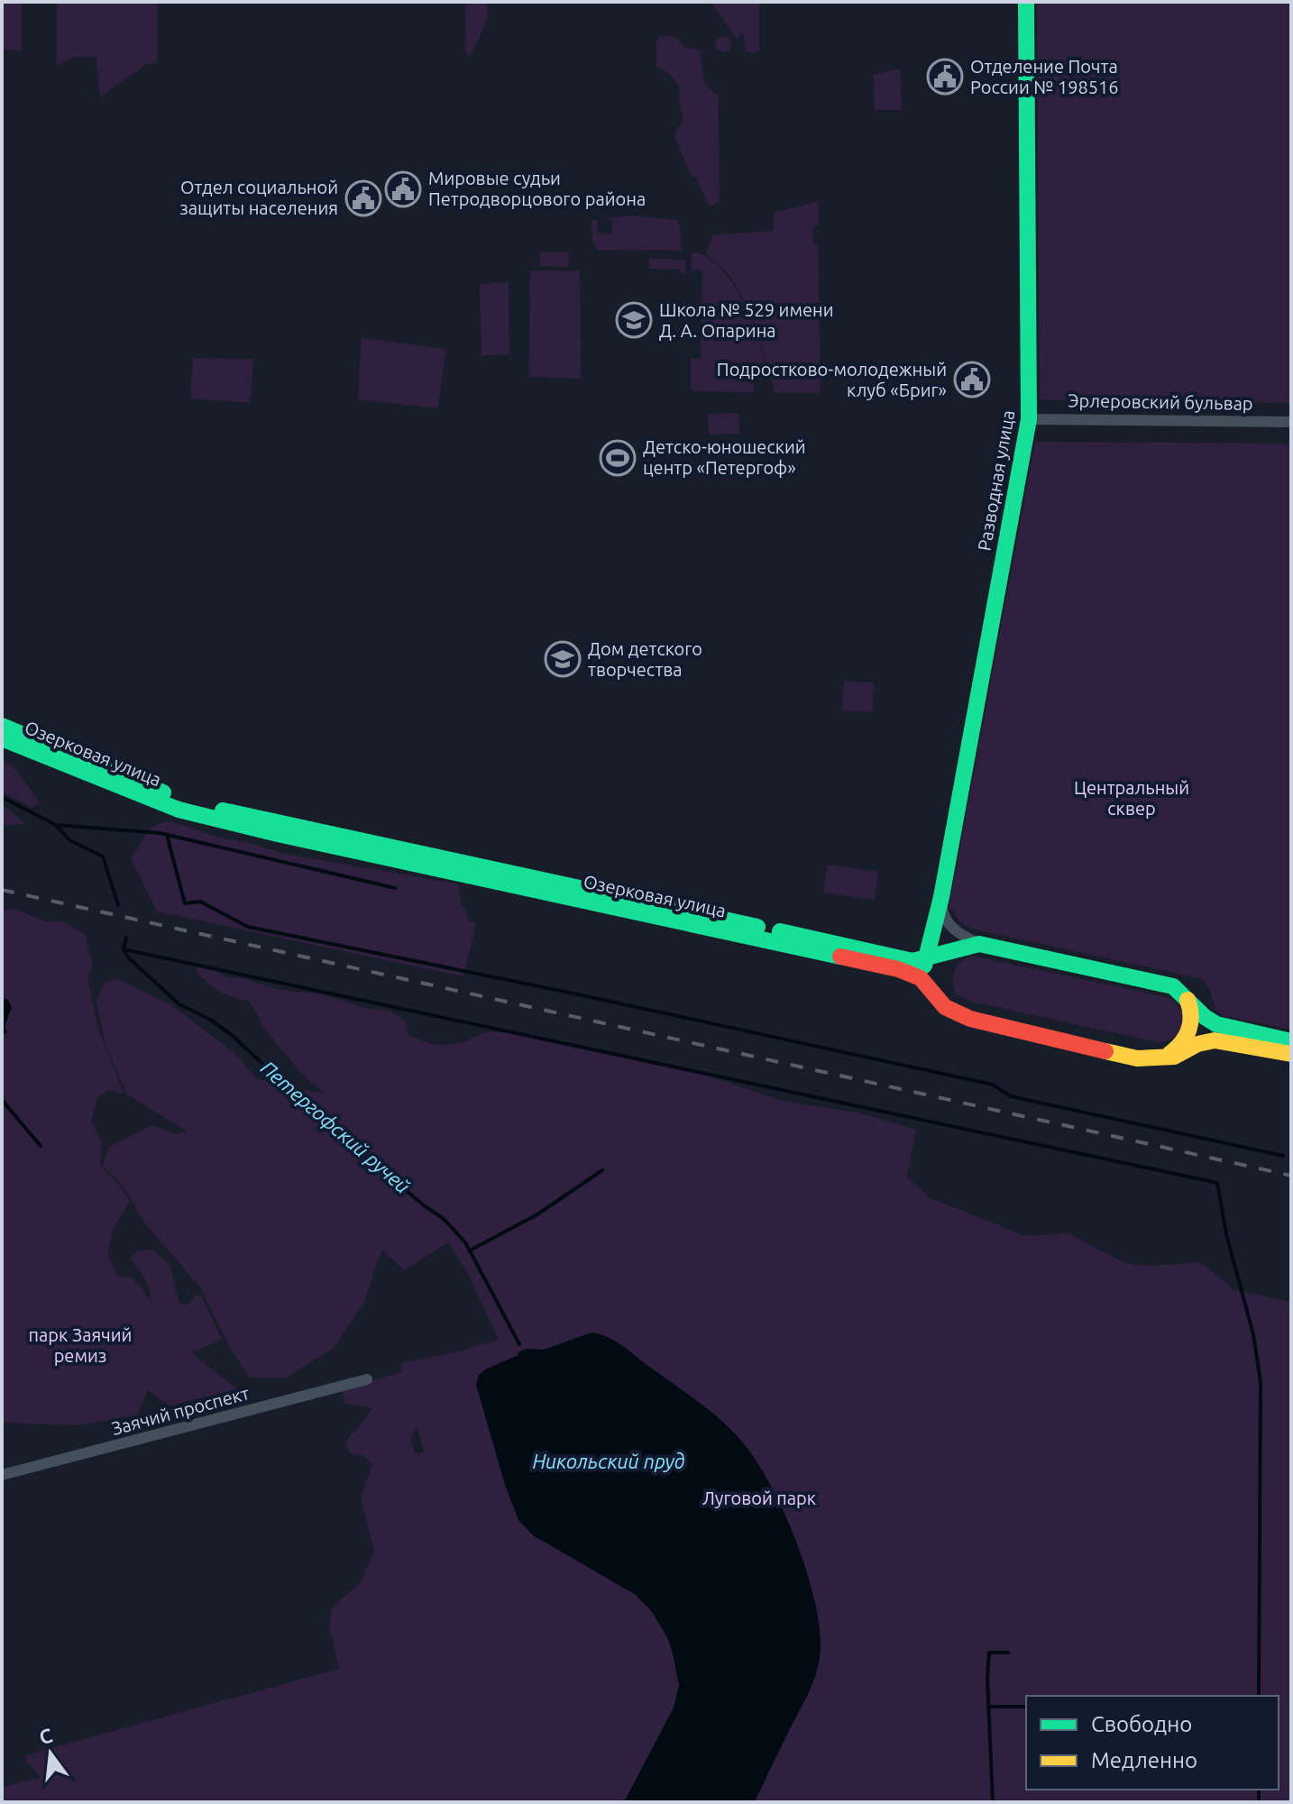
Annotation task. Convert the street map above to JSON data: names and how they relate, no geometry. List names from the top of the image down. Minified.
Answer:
{"streets":{"street":["Эрлеровский бульвар","Разводная улица","Озерковая улица","Заячий проспект"]},"crossings":[["Эрлеровский бульвар","Разводная улица"],["Разводная улица","Озерковая улица"]],"water":["Петергофский ручей","Никольский пруд"],"parks":["Центральный сквер","парк Заячий ремиз","Луговой парк"],"places":{"public building":["Отделение Почта России № 198516","Мировые судьи Петродворцового района","Отдел социальной защиты населения","Подростково-молодежный клуб «Бриг»"],"school or university":["Школа № 529 имени Д. А. Опарина","Дом детского творчества"],"sports":["Детско-юношеский центр «Петергоф»"]},"legend":["Свободно","Медленно"],"north":"top"}
